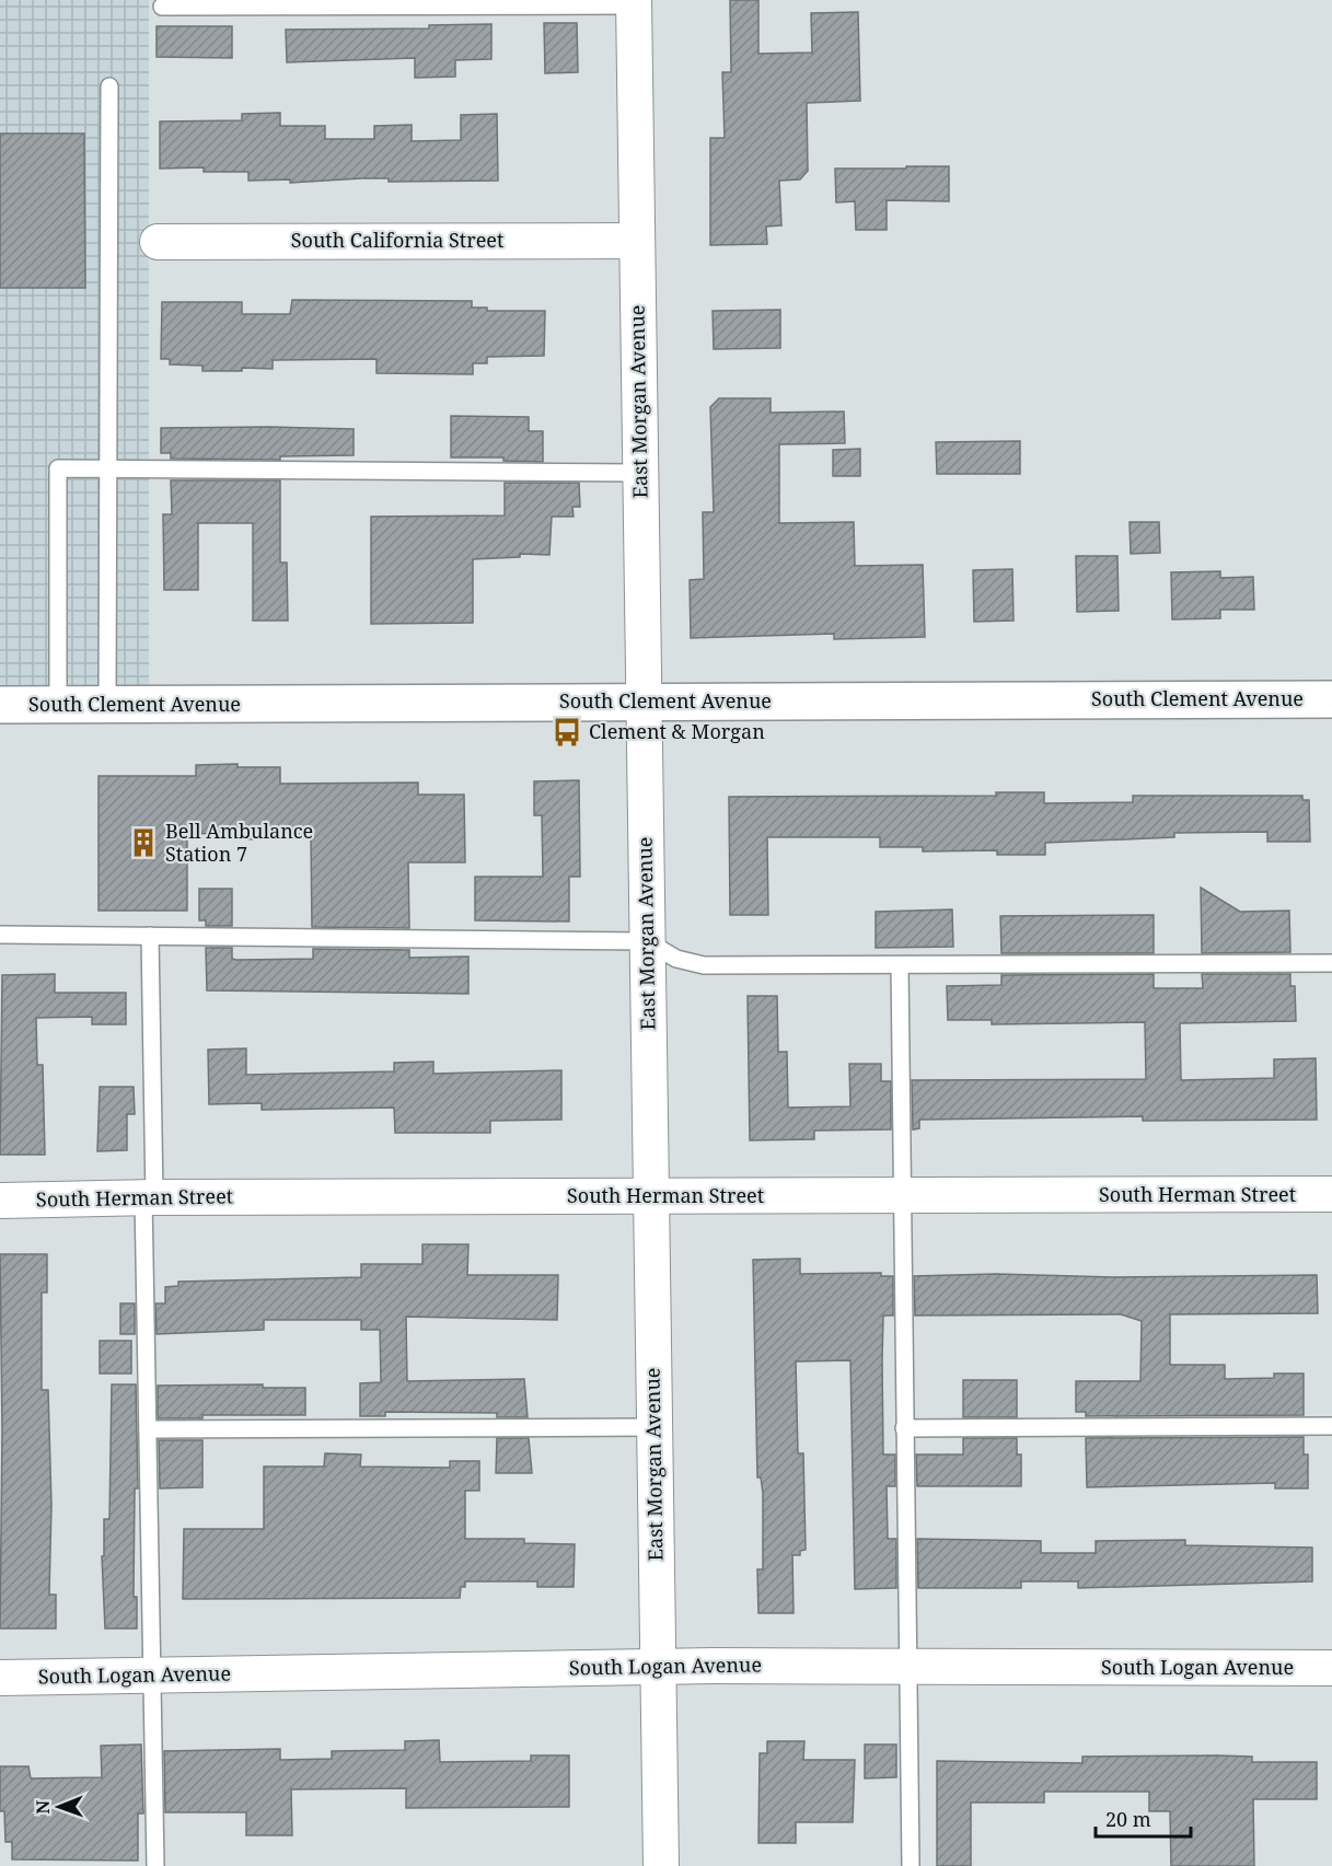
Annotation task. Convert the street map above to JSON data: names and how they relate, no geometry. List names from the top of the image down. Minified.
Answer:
{"streets":{"street":["South California Street","East Morgan Avenue","South Clement Avenue","South Herman Street","South Logan Avenue"]},"crossings":[["South California Street","East Morgan Avenue"],["East Morgan Avenue","South Clement Avenue"],["East Morgan Avenue","South Herman Street"],["East Morgan Avenue","South Logan Avenue"]],"places":{"bus stop":["Clement & Morgan"],"building":["Bell Ambulance Station 7"]},"scale_bar":"20 m","north":"left"}
